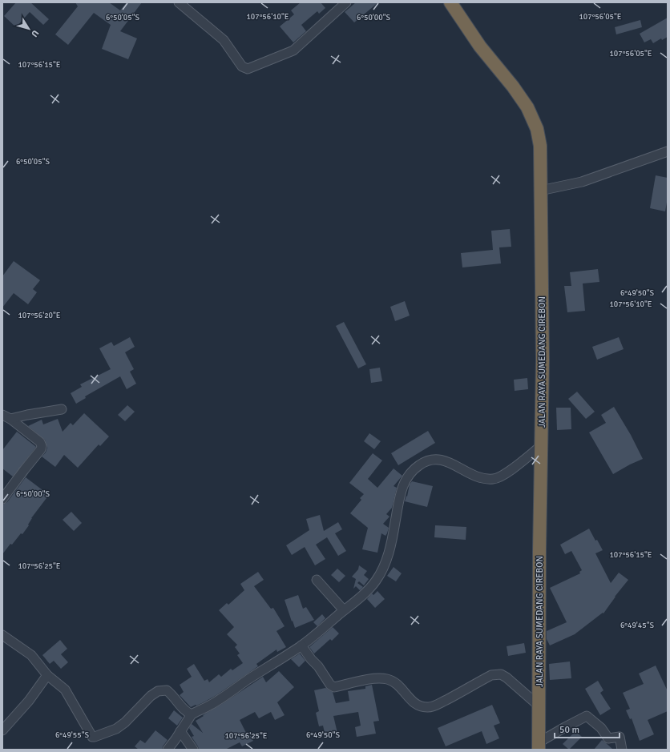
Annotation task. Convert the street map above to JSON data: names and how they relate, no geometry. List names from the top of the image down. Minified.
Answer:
{"streets":{"highway":["JALAN RAYA SUMEDANG CIREBON"]},"scale_bar":"50 m","north":"bottom right","coordinates":["107°56'10\"E","107°56'05\"E","6°50'05\"S","6°50'00\"S","107°56'15\"E","6°49'50\"S","107°56'20\"E","107°56'25\"E","6°49'45\"S","6°49'55\"S"]}
